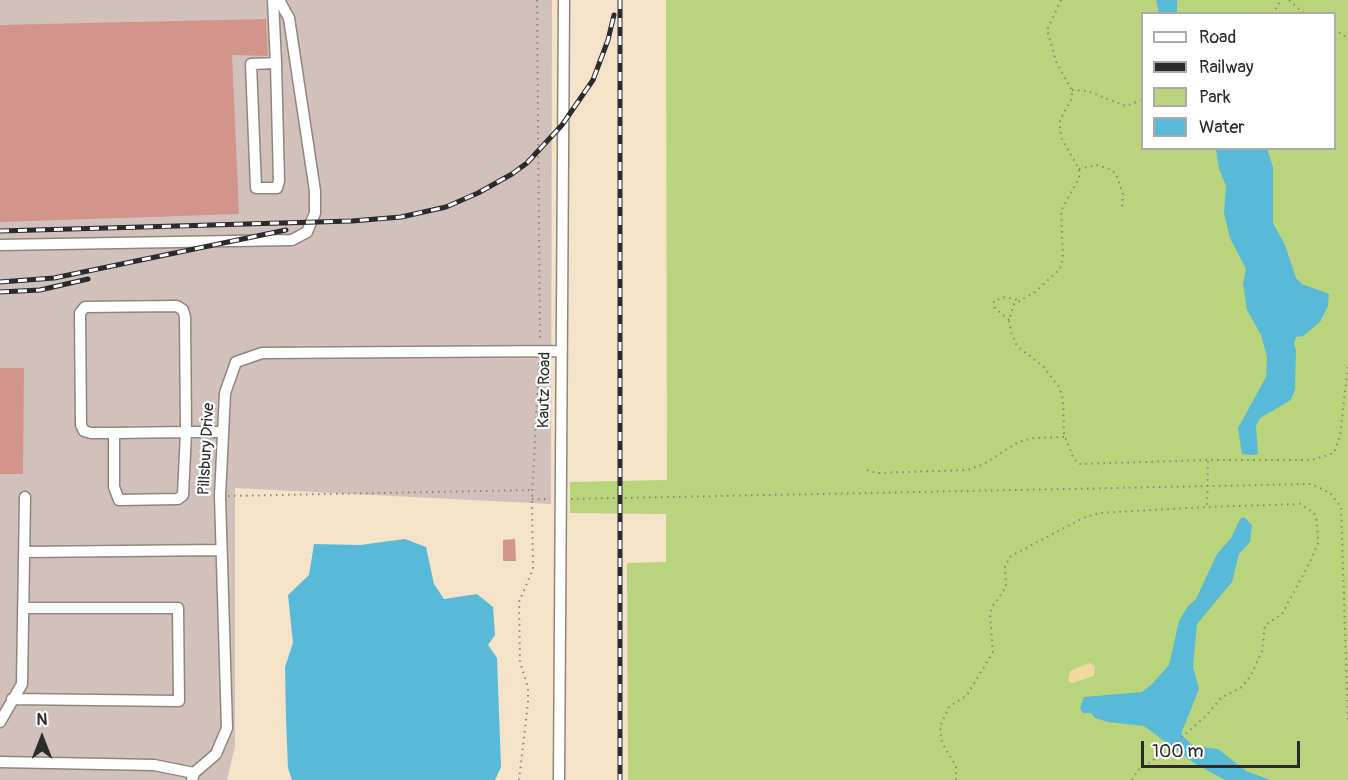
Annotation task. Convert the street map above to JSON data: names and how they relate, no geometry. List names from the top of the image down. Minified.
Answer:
{"streets":{"street":["Kautz Road","Pillsbury Drive"]},"crossings":[["Kautz Road","Pillsbury Drive"]],"legend":["Road","Railway","Park","Water"],"scale_bar":"100 m","north":"top"}
